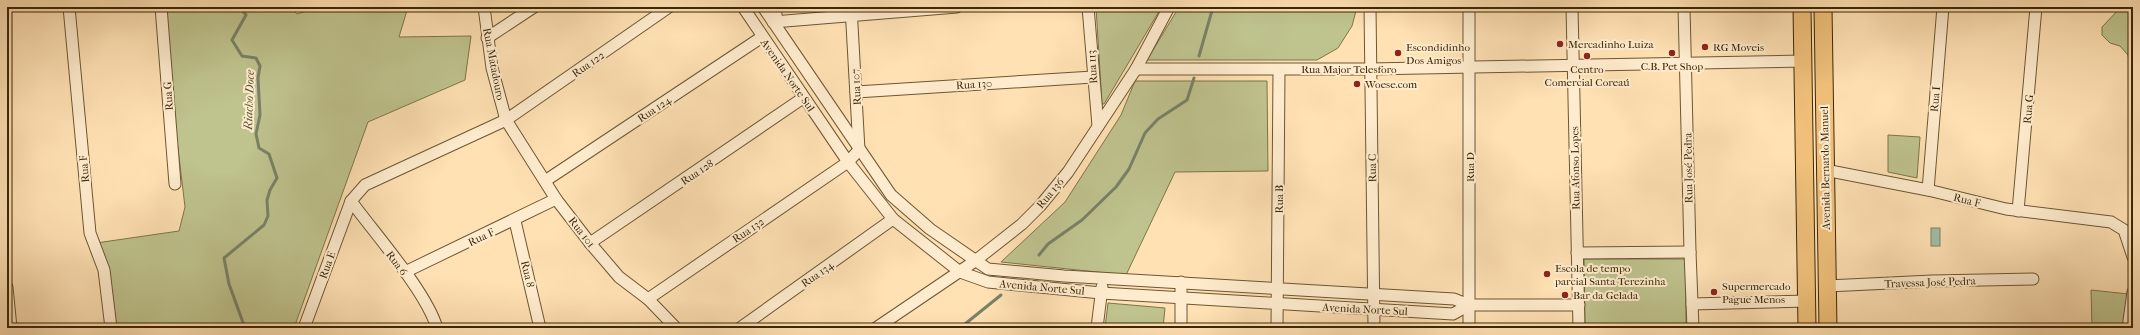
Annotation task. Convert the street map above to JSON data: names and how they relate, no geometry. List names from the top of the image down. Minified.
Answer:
{"streets":{"main road":["Avenida Bernardo Manuel"],"street":["Rua Matadouro","Rua 122","Rua 113","Rua Major Telesforo","Avenida Norte Sul","Rua 130","Rua 107","Rua G","Rua I","Rua 124","Rua D","Rua C","Rua Afonso Lopes","Rua José Pedra","Rua F","Rua 128","Rua 136","Rua B","Rua 132","Rua 101","Rua 6","Rua E","Rua 8","Rua 134","Travessa José Pedra"]},"crossings":[["Rua Matadouro","Rua 122"],["Rua Matadouro","Rua 101"],["Rua 122","Rua 101"],["Rua 113","Rua 130"],["Rua 113","Rua 136"],["Rua Major Telesforo","Rua D"],["Rua Major Telesforo","Rua C"],["Rua Major Telesforo","Rua Afonso Lopes"],["Rua Major Telesforo","Rua José Pedra"],["Rua Major Telesforo","Avenida Bernardo Manuel"],["Rua Major Telesforo","Rua 136"],["Rua Major Telesforo","Rua B"],["Avenida Norte Sul","Rua 107"],["Avenida Norte Sul","Rua 124"],["Avenida Norte Sul","Rua D"],["Avenida Norte Sul","Rua C"],["Avenida Norte Sul","Rua Afonso Lopes"],["Avenida Norte Sul","Rua 128"],["Avenida Norte Sul","Rua 136"],["Avenida Norte Sul","Rua B"],["Avenida Norte Sul","Rua 132"],["Avenida Norte Sul","Rua 134"],["Rua 130","Rua 107"],["Rua G","Rua F"],["Rua I","Rua F"],["Rua 124","Rua 101"],["Avenida Bernardo Manuel","Rua F"],["Avenida Bernardo Manuel","Travessa José Pedra"],["Rua F","Rua 101"],["Rua F","Rua 6"],["Rua F","Rua 8"],["Rua 128","Rua 101"],["Rua 132","Rua 101"],["Rua 6","Rua E"]],"water":["Riacho Doce"],"places":["Mercadinho Luiza","RG Moveis","Escondidinho Dos Amigos","C.B. Pet Shop","Centro Comercial Coreaú","Woese.com","Escola de tempo parcial Santa Terezinha","Supermercado Pague Menos","Bar da Gelada"]}
